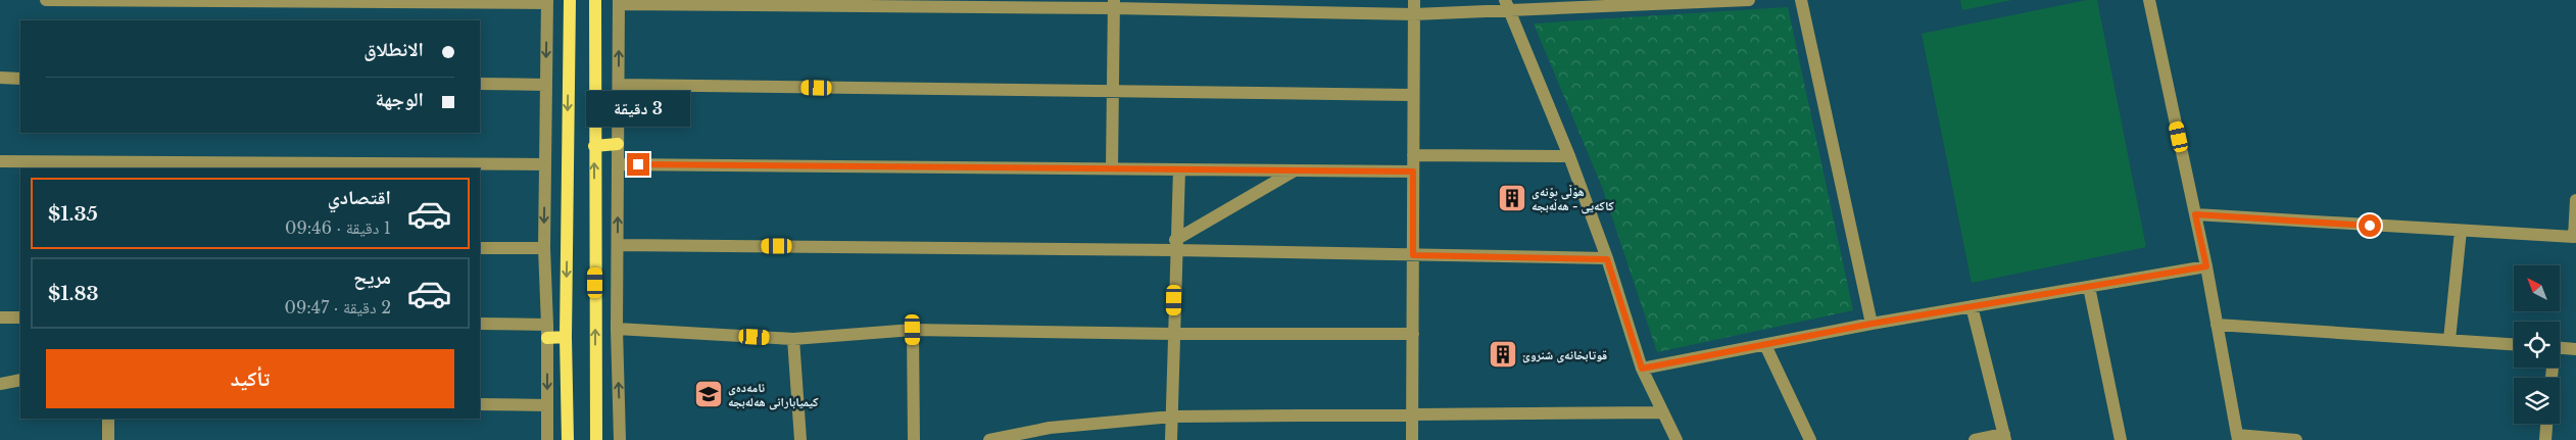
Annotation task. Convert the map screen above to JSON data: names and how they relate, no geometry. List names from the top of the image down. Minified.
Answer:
{"places":{"building":["ھۆڵی بۆنەی کاکەیی - هەڵەبجە","قوتابخانەی شنروێ"],"school or university":["ئامەدەی کیمیابارانی هەلەبجە"]},"north":"top left","page":{"banner":["الانطلاق","الوجهة"],"bubble":"3 دقيقة","list":[{"name":"اقتصادي","note":"1 دقيقة · 09:46","value":"$1.35"},{"name":"مريح","note":"2 دقيقة · 09:47","value":"$1.83"}],"buttons":"تأكيد"}}
